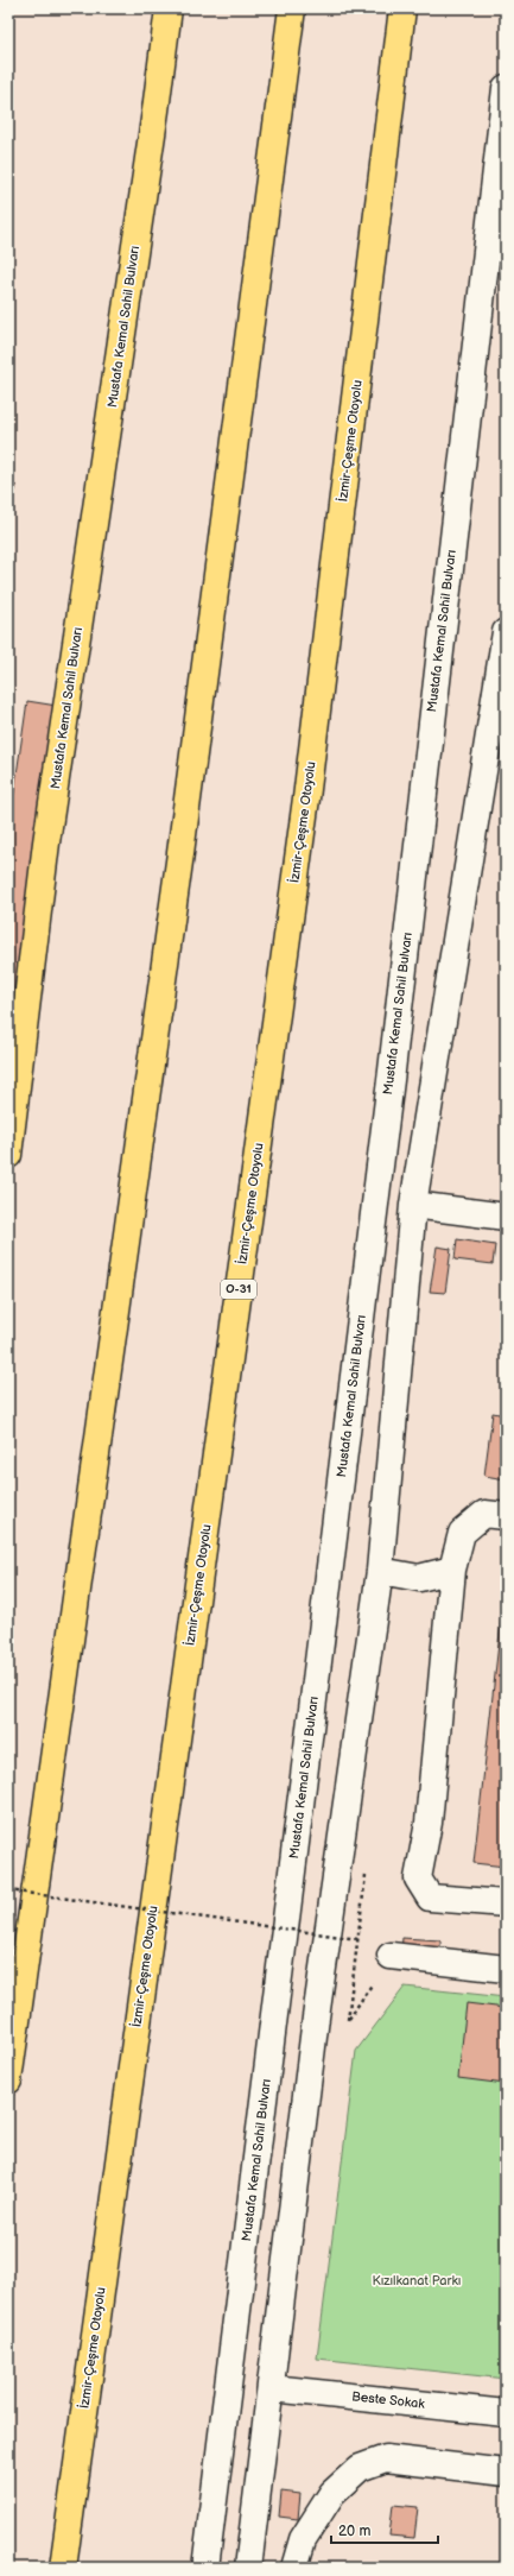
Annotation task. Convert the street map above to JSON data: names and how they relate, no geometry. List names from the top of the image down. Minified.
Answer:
{"streets":{"main road":["Mustafa Kemal Sahil Bulvarı","İzmir-Çeşme Otoyolu","O-31"],"street":["Beste Sokak"]},"parks":["Kızılkanat Parkı"],"scale_bar":"20 m"}
